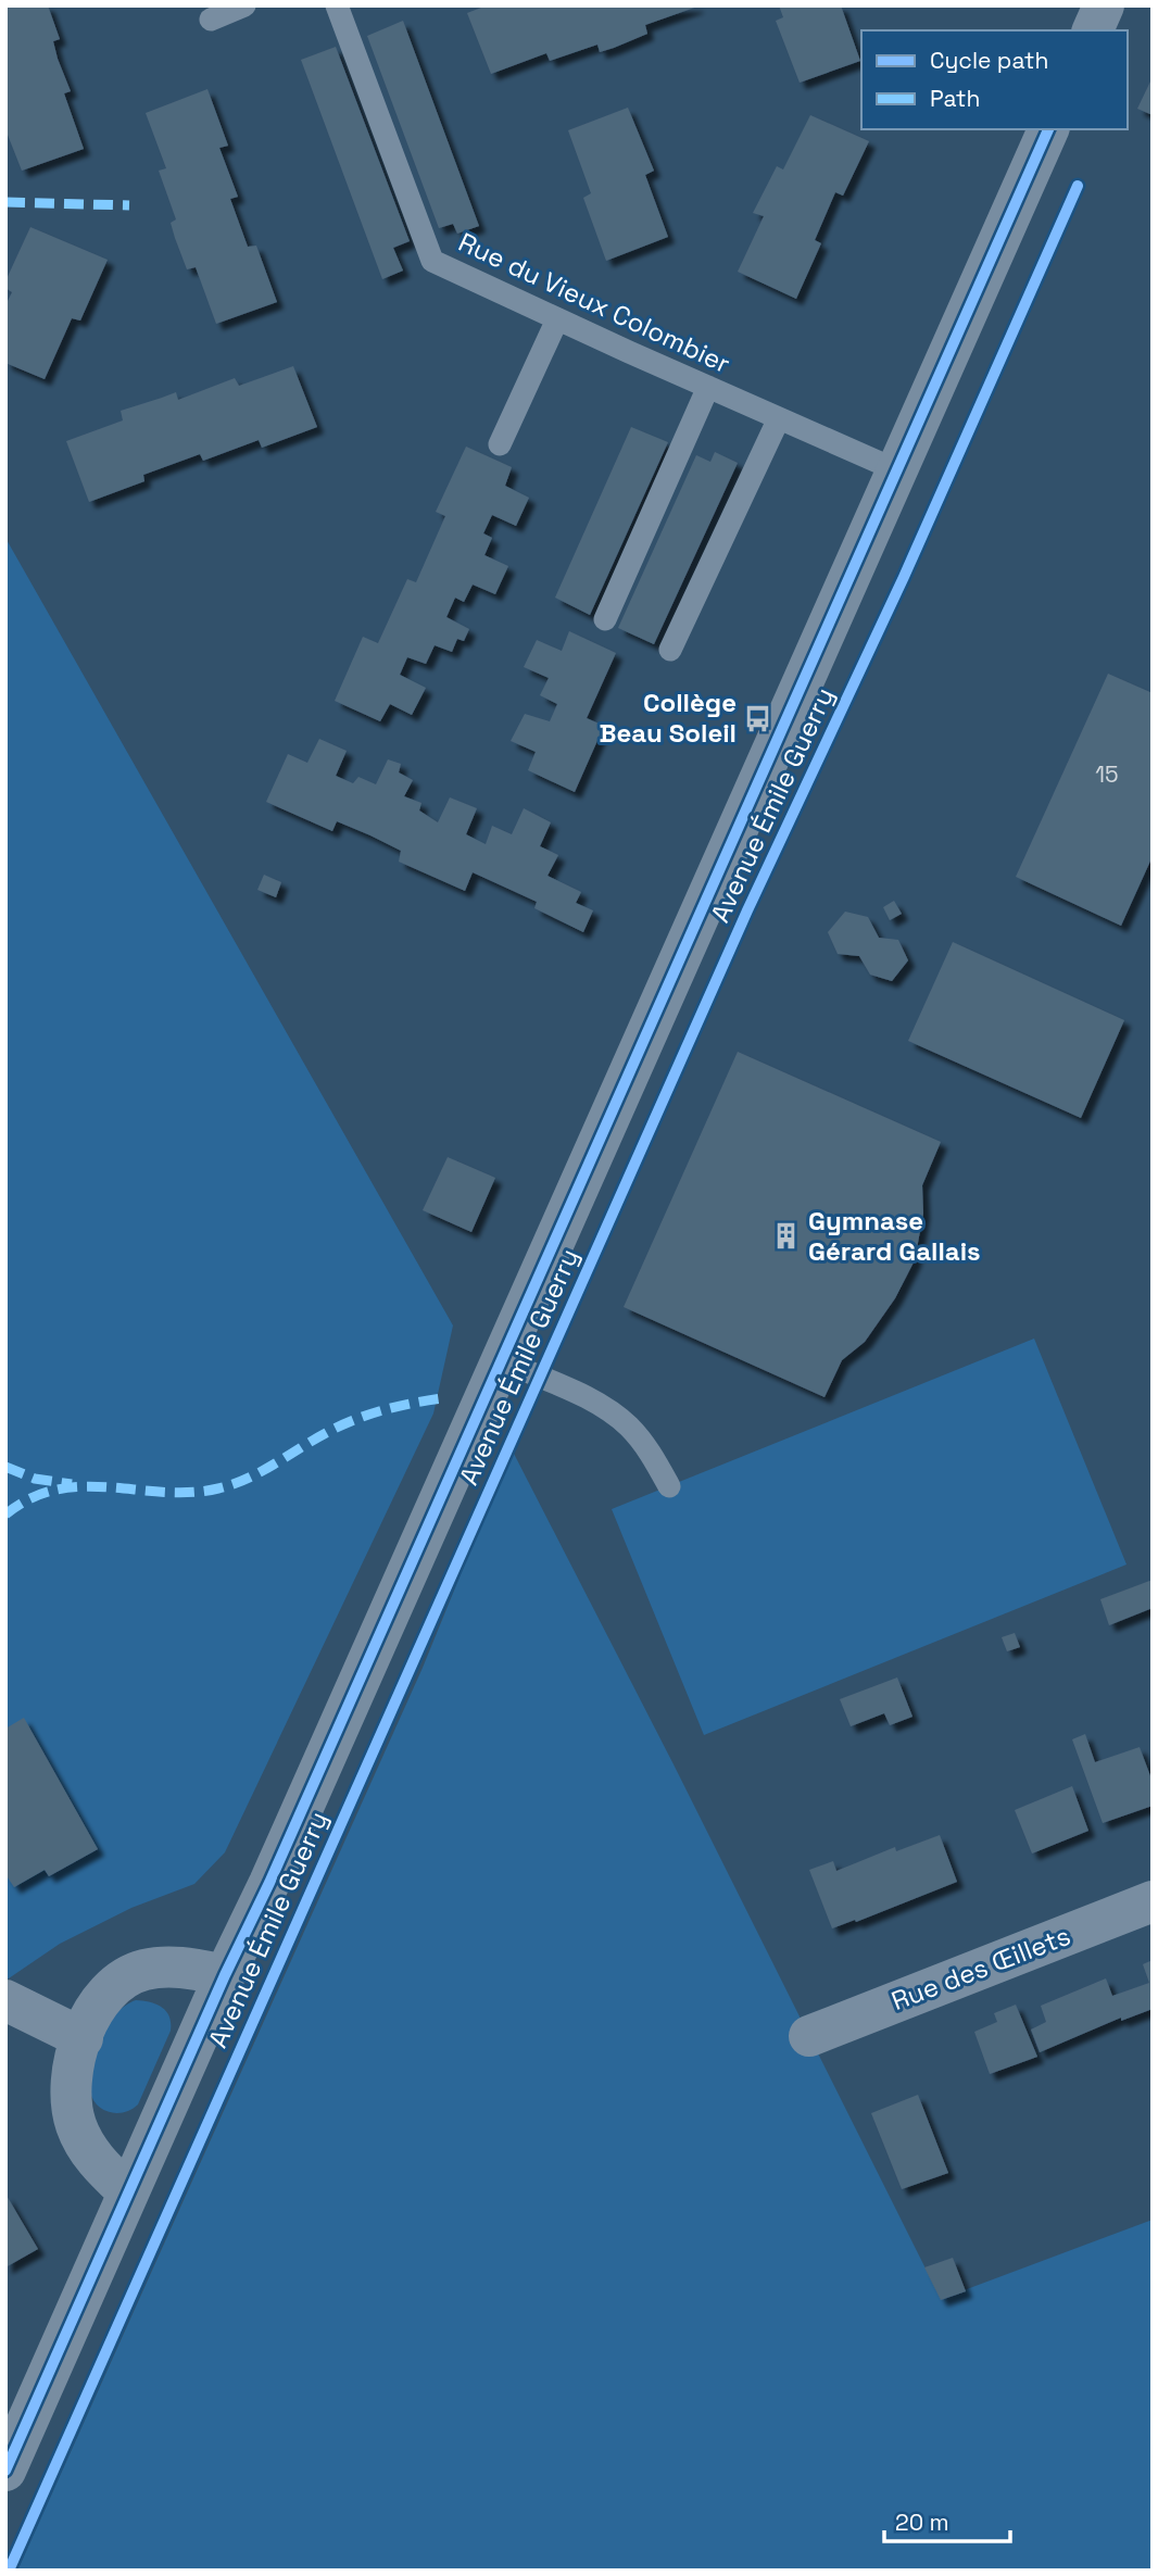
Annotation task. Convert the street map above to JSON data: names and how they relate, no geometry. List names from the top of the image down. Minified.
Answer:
{"streets":{"street":["Avenue Émile Guerry","Rue des Œillets"],"lane":["Rue du Vieux Colombier"]},"crossings":[["Rue du Vieux Colombier","Avenue Émile Guerry"]],"places":{"bus stop":["Collège Beau Soleil"],"building":["Gymnase Gérard Gallais"]},"house_numbers":["15"],"legend":["Cycle path","Path"],"scale_bar":"20 m"}
